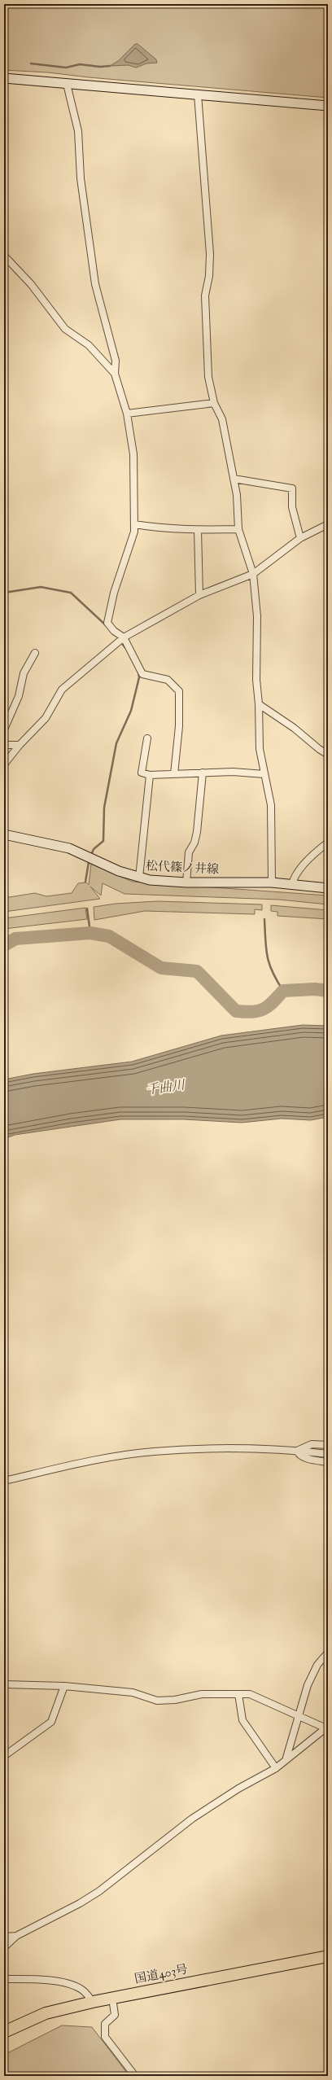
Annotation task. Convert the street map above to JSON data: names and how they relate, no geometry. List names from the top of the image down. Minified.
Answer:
{"streets":{"highway":["国道403号"],"main road":["松代篠ノ井線"]},"water":["千曲川"]}
